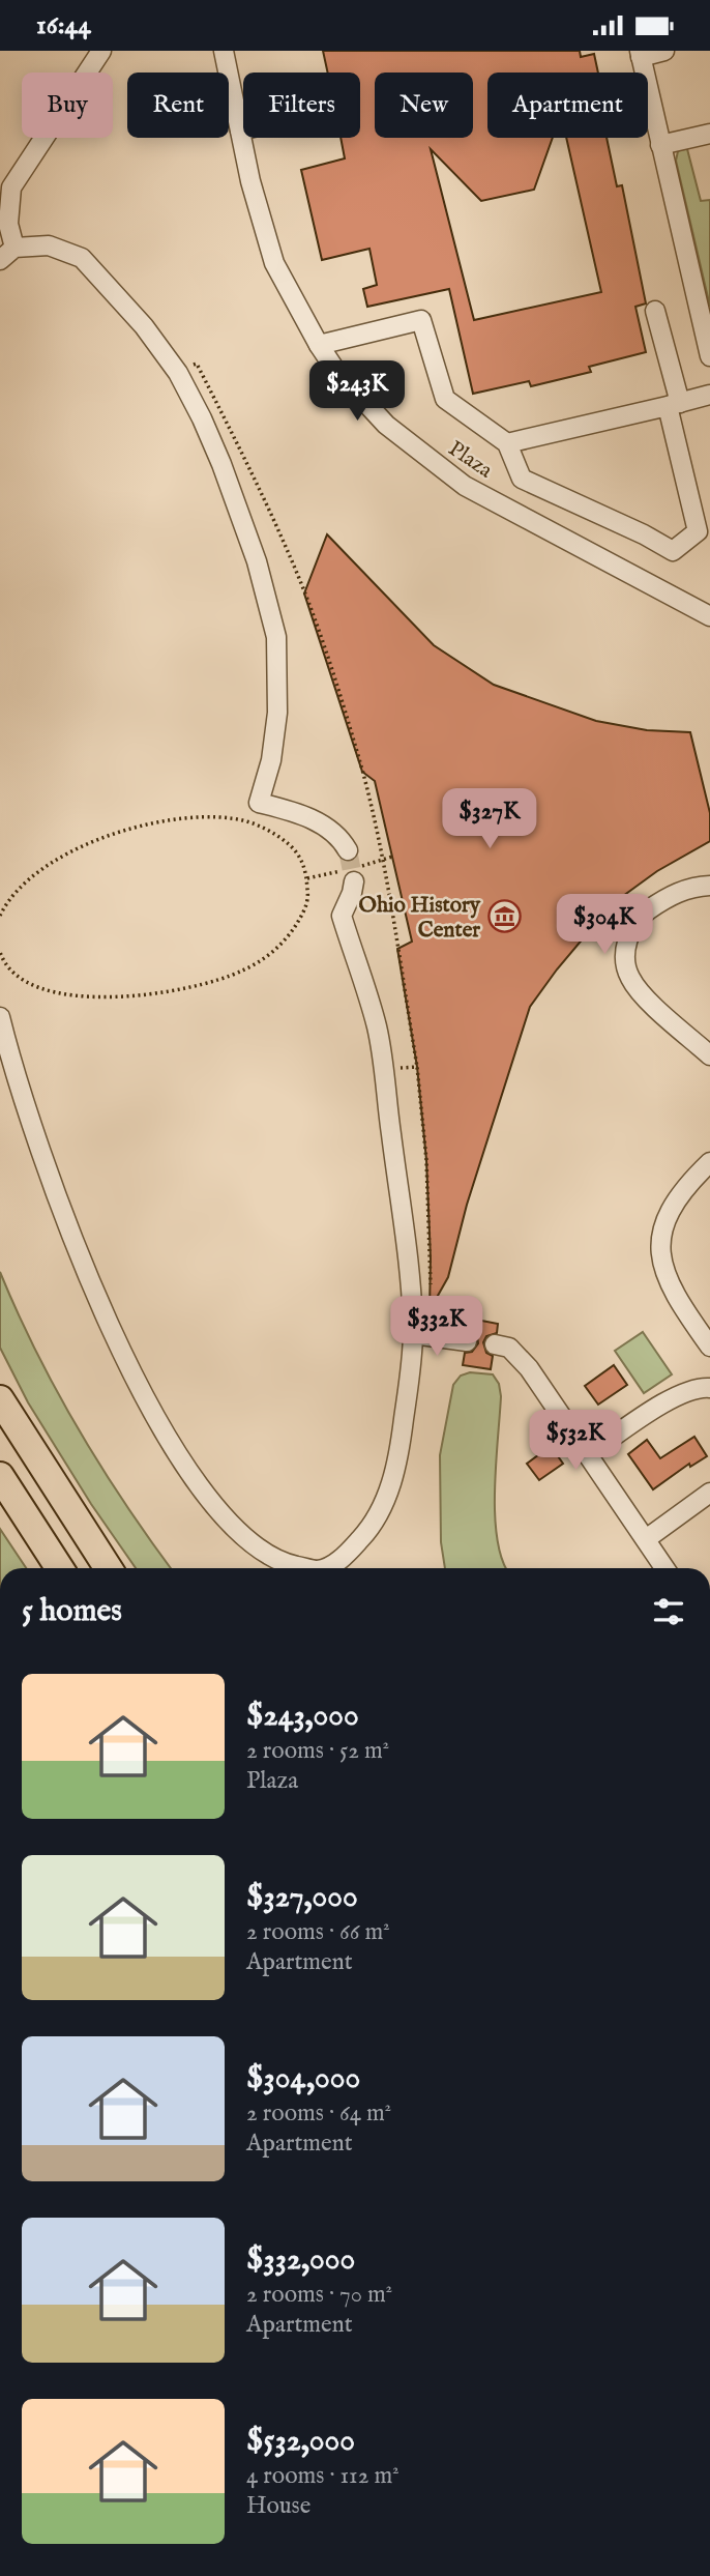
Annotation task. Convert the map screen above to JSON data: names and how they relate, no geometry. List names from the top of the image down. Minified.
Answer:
{"streets":{"street":["Plaza"]},"places":{"museum":["Ohio History Center"]},"page":{"status":"16:44","chip":["Buy","Rent","Filters","New","Apartment"],"price":["$243K","$327K","$304K","$332K","$532K"],"heading":"5 homes","list":[{"name":"$243,000","note":"2 rooms · 52 m² · Plaza"},{"name":"$327,000","note":"2 rooms · 66 m² · Apartment"},{"name":"$304,000","note":"2 rooms · 64 m² · Apartment"},{"name":"$332,000","note":"2 rooms · 70 m² · Apartment"},{"name":"$532,000","note":"4 rooms · 112 m² · House"}]}}
